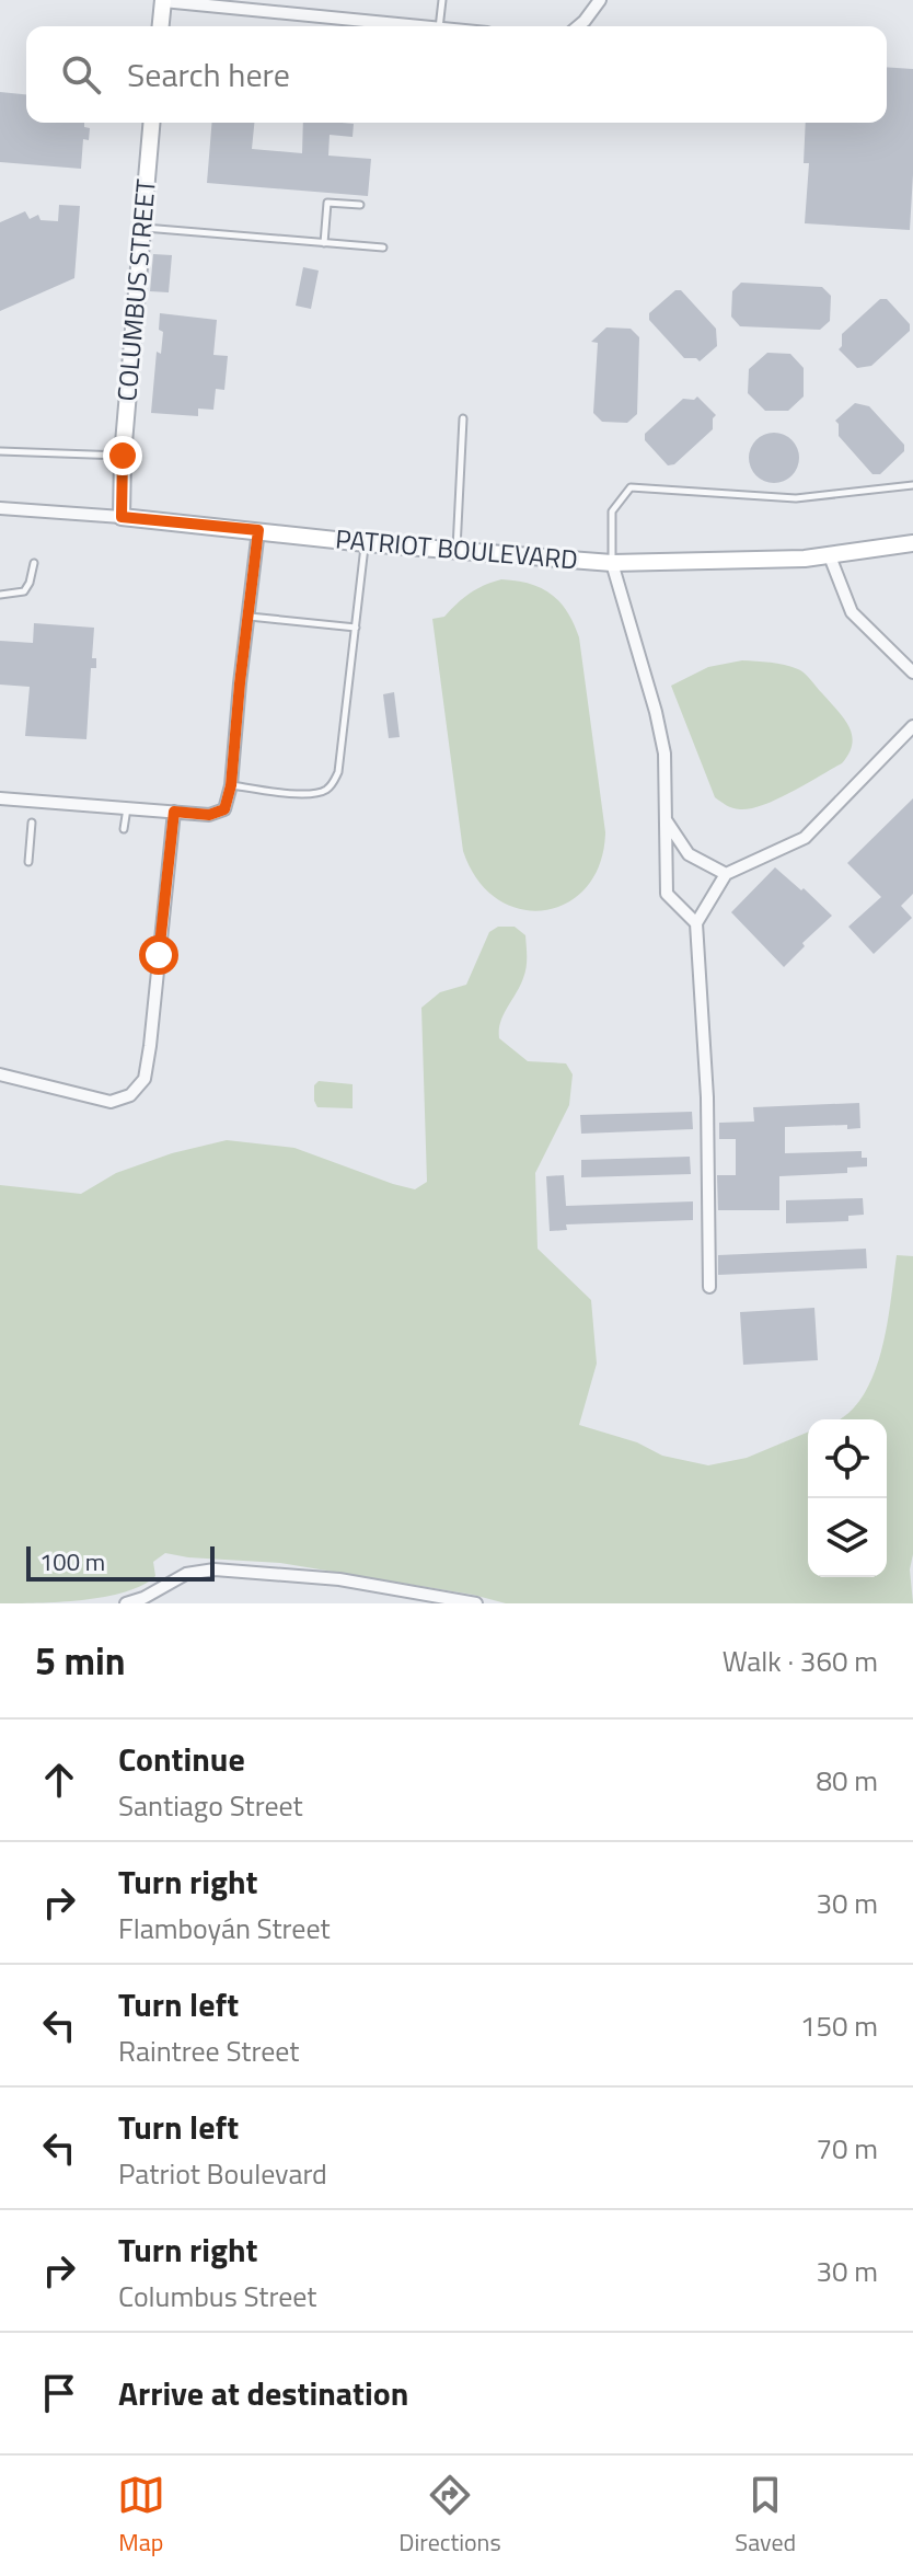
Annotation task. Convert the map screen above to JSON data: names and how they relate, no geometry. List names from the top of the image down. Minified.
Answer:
{"streets":{"street":["COLUMBUS STREET","PATRIOT BOULEVARD"]},"crossings":[["COLUMBUS STREET","PATRIOT BOULEVARD"]],"scale_bar":"100 m","page":{"search":"Search here","scale":"100 m","heading":["5 min","Walk · 360 m"],"list":[["Continue","Santiago Street","80 m"],["Turn right","Flamboyán Street","30 m"],["Turn left","Raintree Street","150 m"],["Turn left","Patriot Boulevard","70 m"],["Turn right","Columbus Street","30 m"],"Arrive at destination"],"nav":["Map","Directions","Saved"]}}
